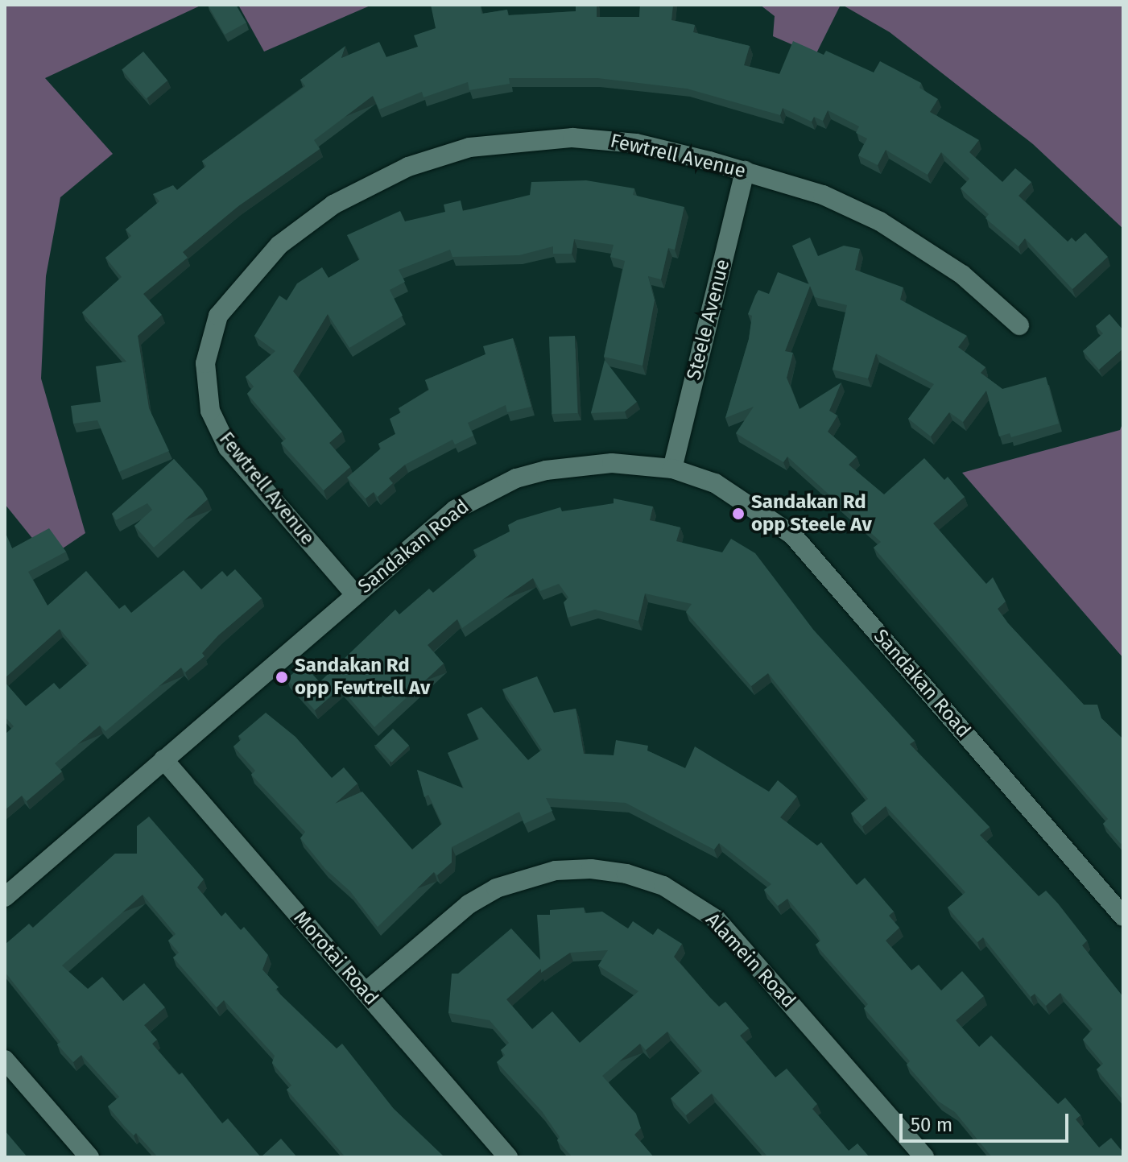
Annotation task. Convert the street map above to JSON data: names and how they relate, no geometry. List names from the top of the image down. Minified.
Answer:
{"streets":{"street":["Fewtrell Avenue","Steele Avenue","Sandakan Road","Morotai Road","Alamein Road"]},"crossings":[["Fewtrell Avenue","Steele Avenue"],["Fewtrell Avenue","Sandakan Road"],["Steele Avenue","Sandakan Road"],["Sandakan Road","Morotai Road"],["Morotai Road","Alamein Road"]],"places":["Sandakan Rd opp Steele Av","Sandakan Rd opp Fewtrell Av"],"scale_bar":"50 m"}
